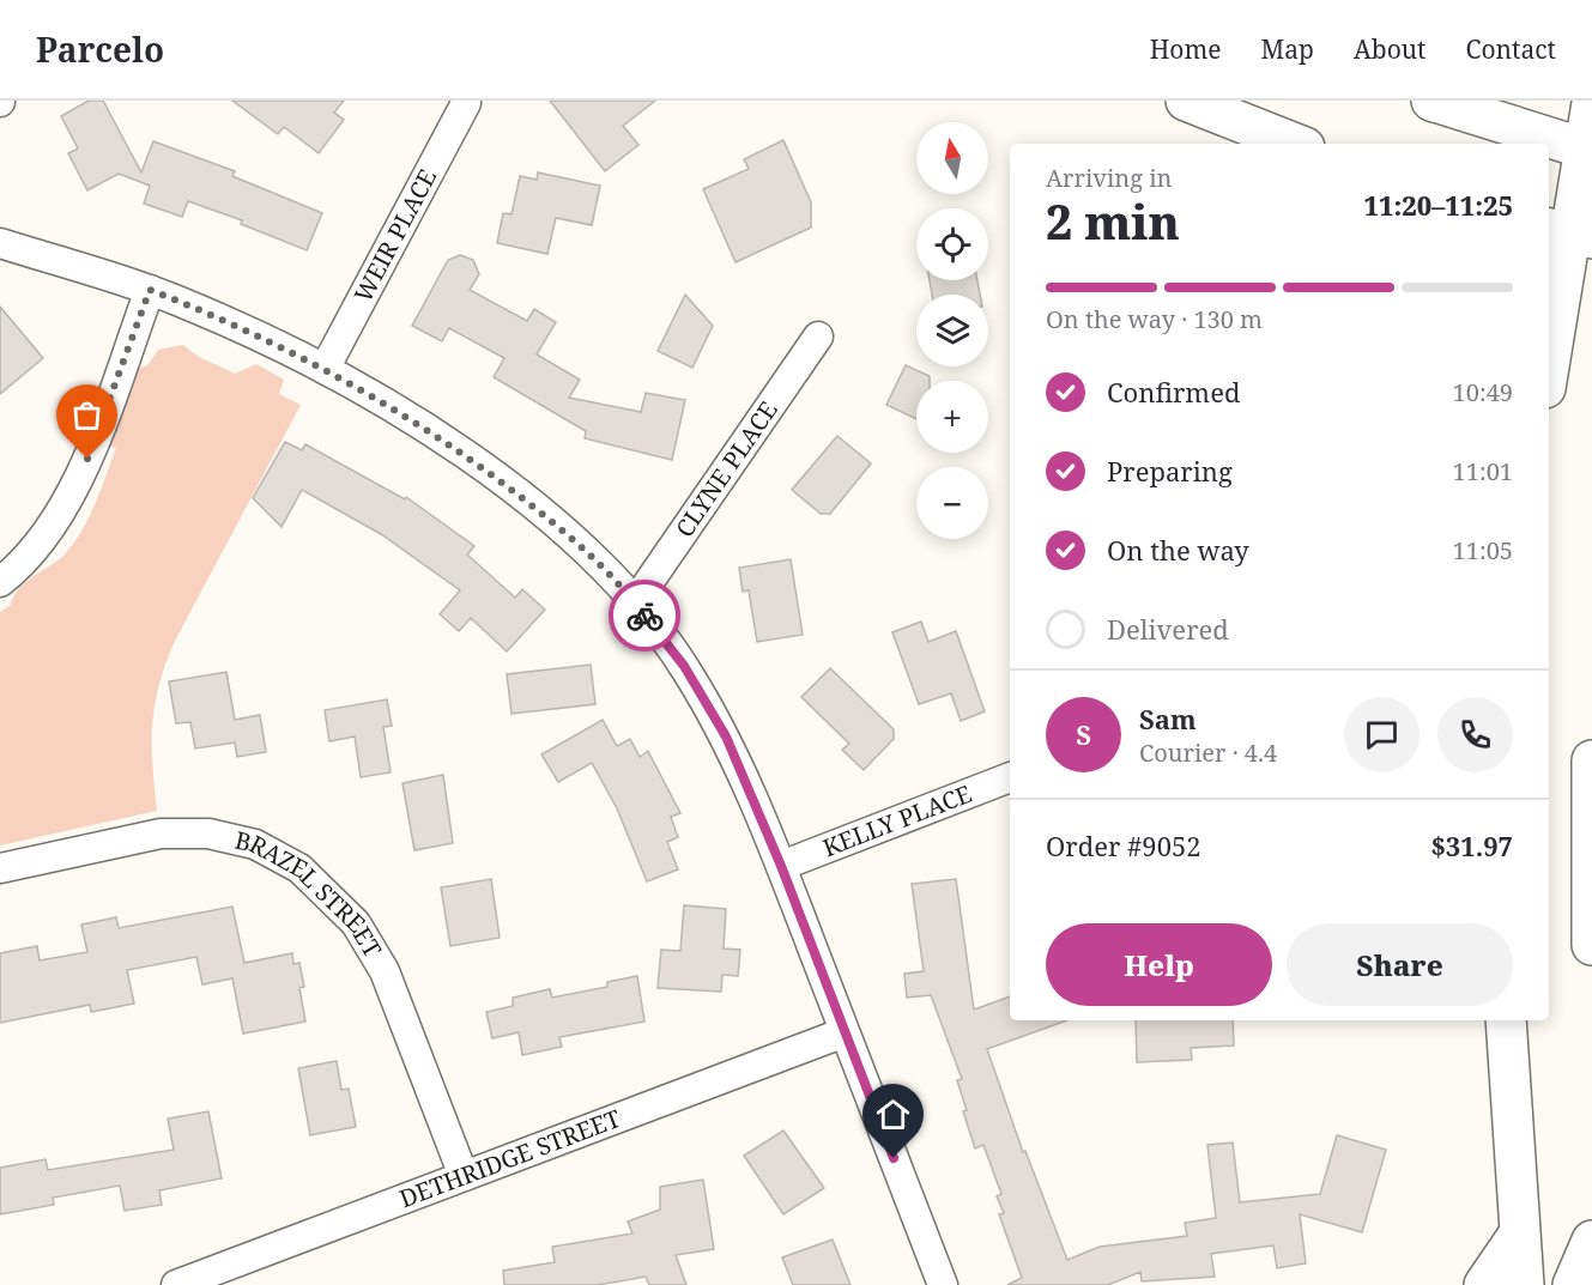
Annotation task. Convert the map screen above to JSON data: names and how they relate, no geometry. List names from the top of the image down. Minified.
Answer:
{"streets":{"street":["WEIR PLACE","CLYNE PLACE","KELLY PLACE","BRAZEL STREET","DETHRIDGE STREET"]},"crossings":[["BRAZEL STREET","DETHRIDGE STREET"]],"north":"top","page":{"header":"Parcelo","nav":["Home","Map","About","Contact"],"map_buttons":["+","−"],"heading":["2 min","Arriving in","11:20–11:25"],"panel":["Sam","Courier · 4.4","Order #9052","$31.97"],"bar":"On the way · 130 m","list":[["Confirmed","10:49"],["Preparing","11:01"],["On the way","11:05"],"Delivered"],"round":"S","buttons":["Help","Share"]}}
